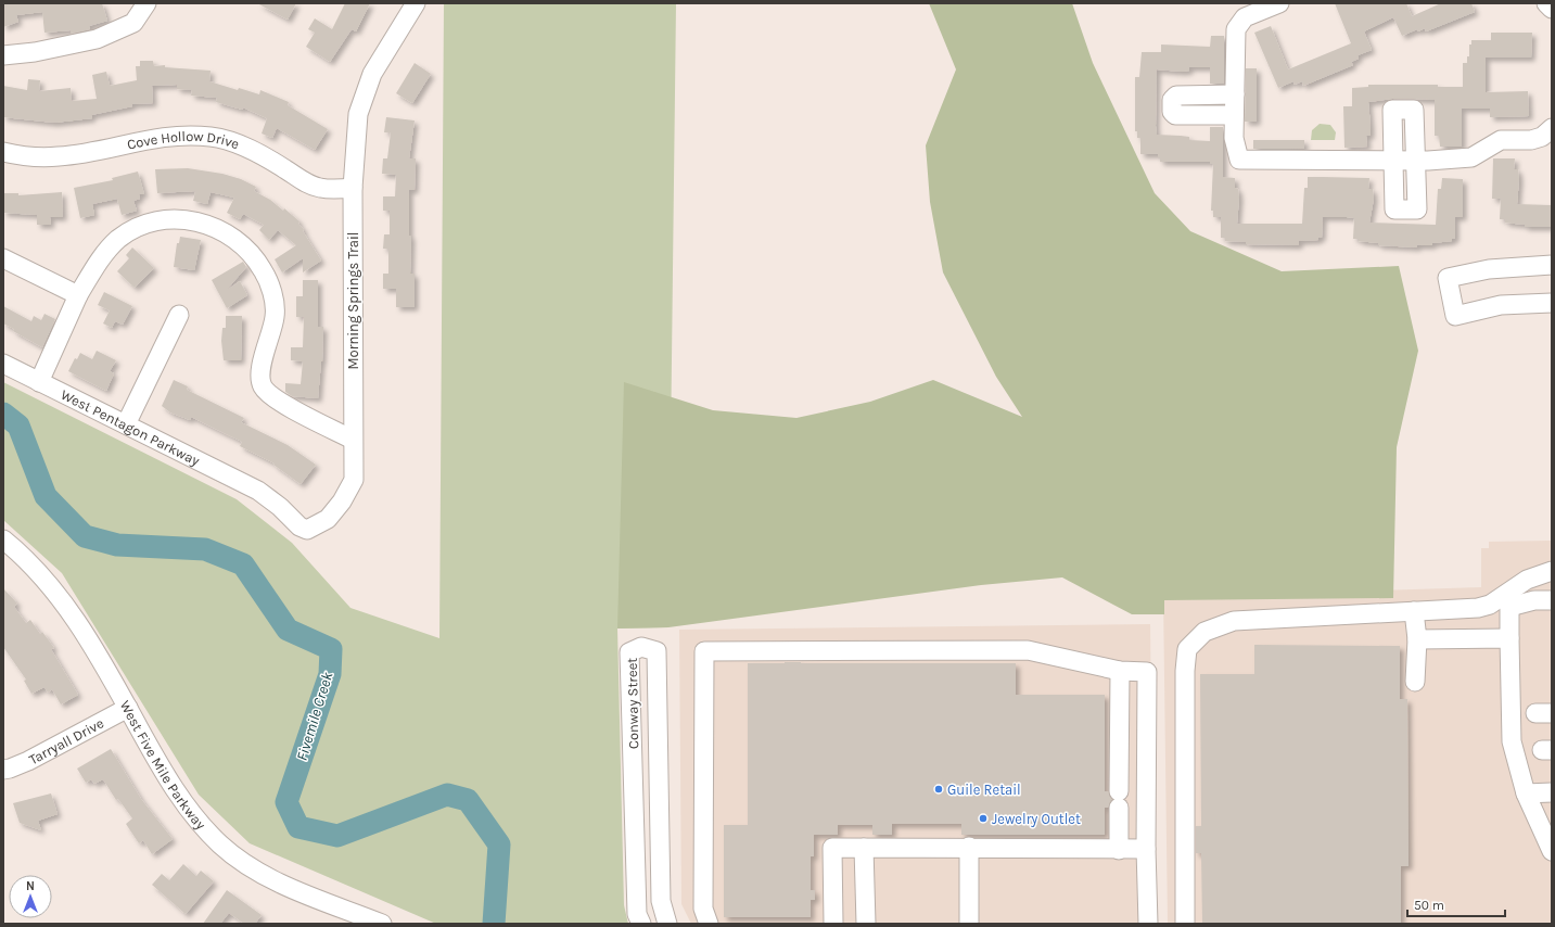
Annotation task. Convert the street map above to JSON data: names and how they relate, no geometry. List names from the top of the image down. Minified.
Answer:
{"streets":{"street":["Cove Hollow Drive","Morning Springs Trail","West Pentagon Parkway","Conway Street","Tarryall Drive","West Five Mile Parkway"]},"crossings":[["Cove Hollow Drive","Morning Springs Trail"],["Morning Springs Trail","West Pentagon Parkway"],["Tarryall Drive","West Five Mile Parkway"]],"water":["Fivemile Creek"],"places":["Guile Retail","Jewelry Outlet"],"scale_bar":"50 m","north":"top"}
